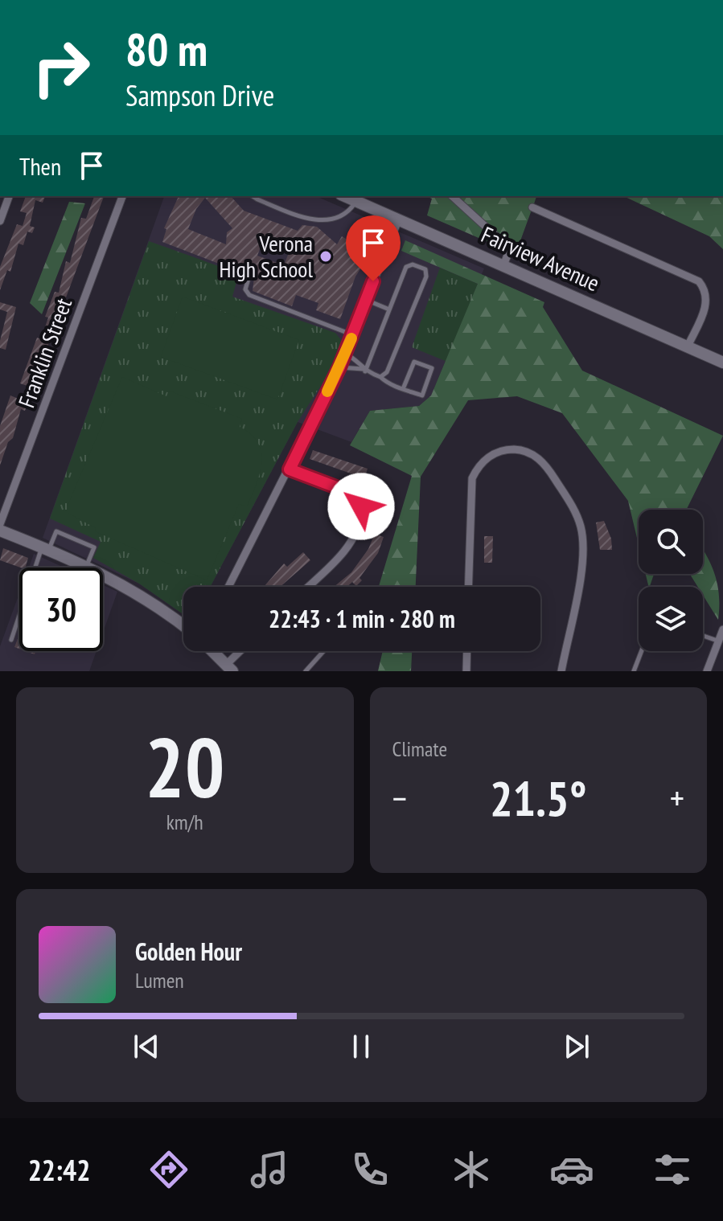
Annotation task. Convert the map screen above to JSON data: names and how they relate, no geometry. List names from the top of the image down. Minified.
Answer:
{"streets":{"main road":["Fairview Avenue"],"street":["Franklin Street"]},"places":["Verona High School"],"page":{"turn":["80 m","Sampson Drive"],"then":"Then","limit":"30","trip":"22:43 · 1 min · 280 m","tile":[["20","km/h"],"Climate"],"heat":["−","21.5°","+"],"song":["Golden Hour","Lumen"],"tabs":"22:42"}}
